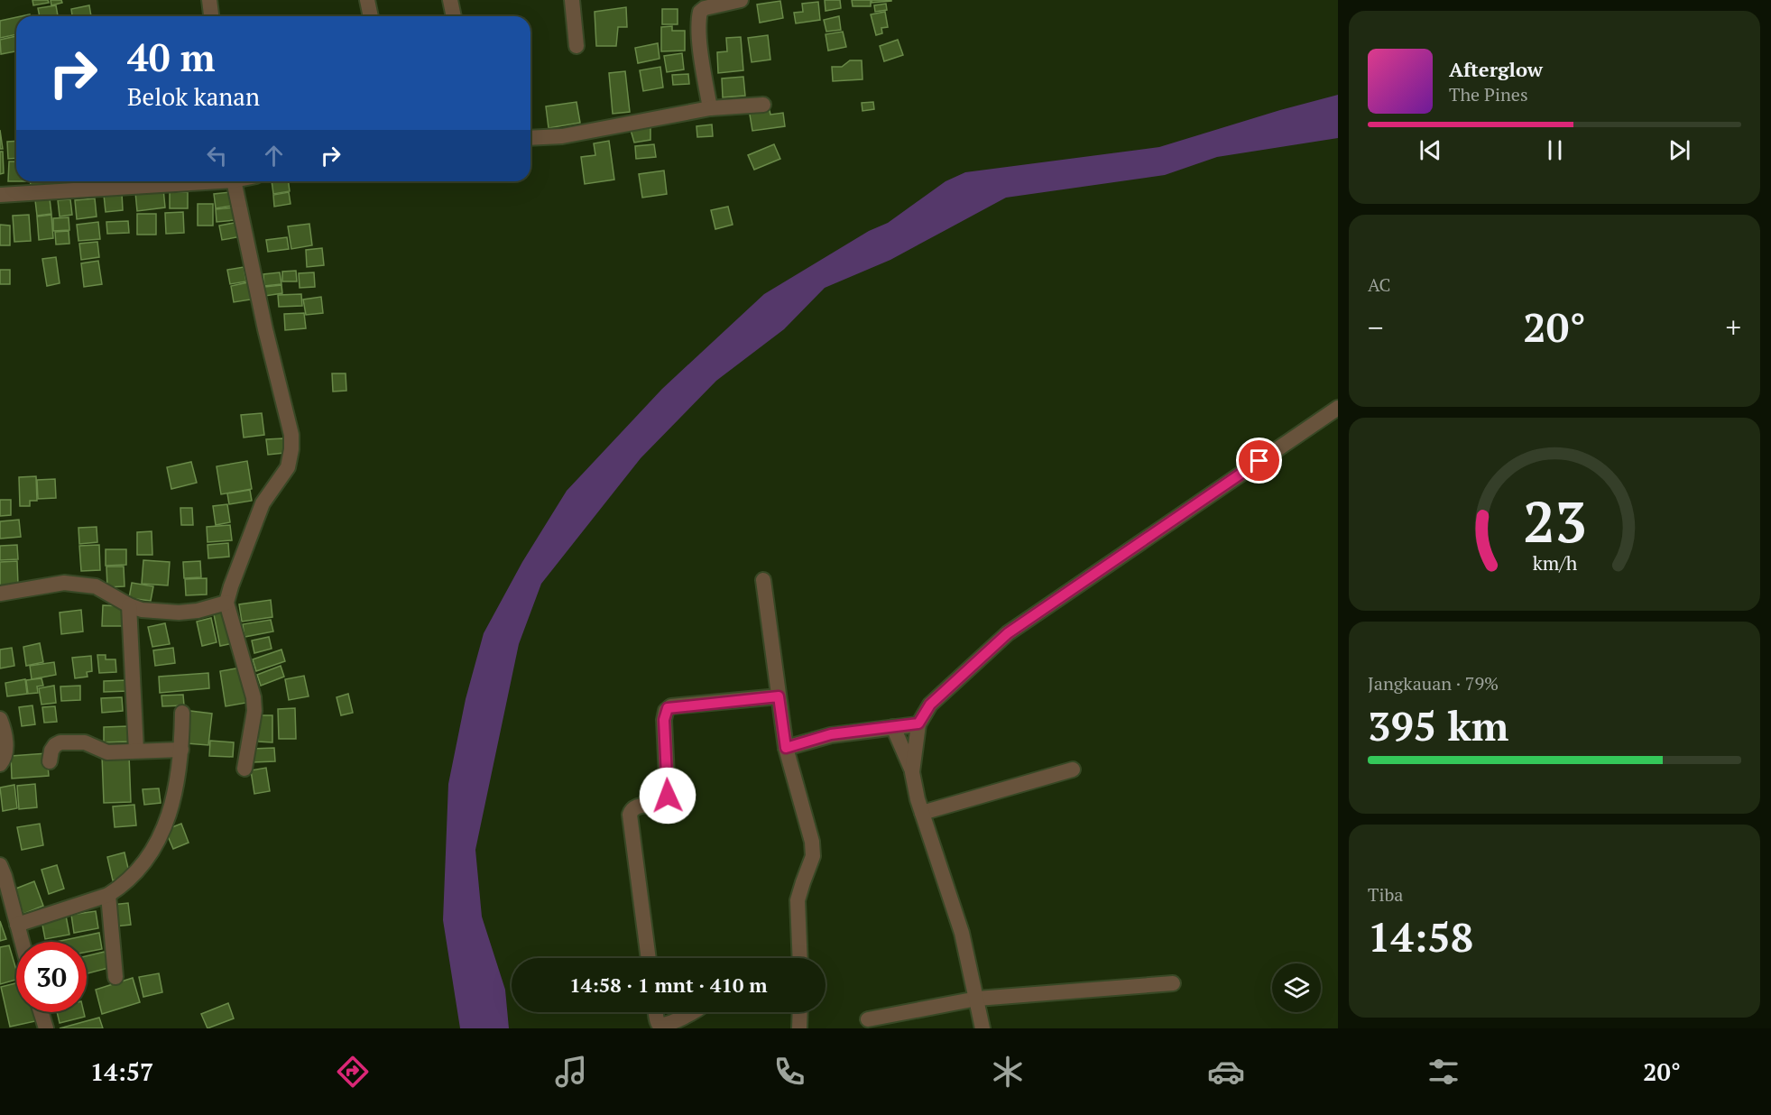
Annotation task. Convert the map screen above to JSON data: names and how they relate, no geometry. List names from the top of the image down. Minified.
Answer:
{"page":{"turn":["40 m","Belok kanan"],"song":["Afterglow","The Pines"],"tile":["AC",["Jangkauan · 79%","395 km"],["Tiba","14:58"]],"heat":["−","20°","+"],"limit":"30","trip":"14:58 · 1 mnt · 410 m","tabs":["14:57","20°"],"gauge":["23","km/h"]}}
